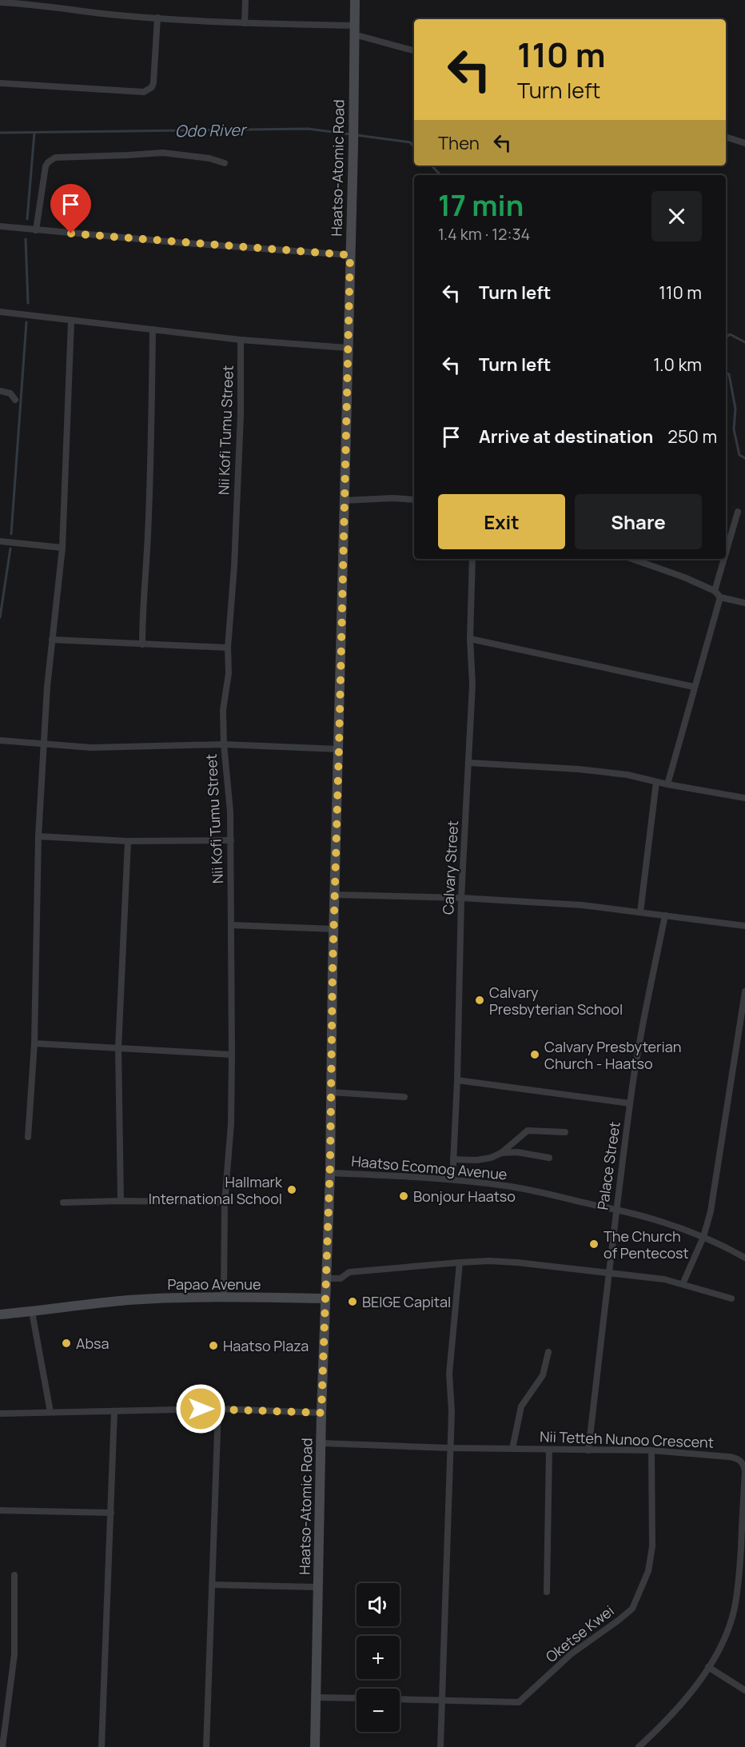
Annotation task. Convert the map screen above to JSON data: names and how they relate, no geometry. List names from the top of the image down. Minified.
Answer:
{"streets":{"main road":["Haatso-Atomic Road","Papao Avenue"],"street":["Nii Kofi Tumu Street","Calvary Street","Palace Street","Haatso Ecomog Avenue","Nii Tetteh Nunoo Crescent","Oketse Kwei"]},"crossings":[["Haatso-Atomic Road","Haatso Ecomog Avenue"],["Haatso-Atomic Road","Papao Avenue"],["Haatso-Atomic Road","Nii Tetteh Nunoo Crescent"],["Nii Kofi Tumu Street","Papao Avenue"],["Calvary Street","Haatso Ecomog Avenue"],["Palace Street","Haatso Ecomog Avenue"],["Palace Street","Nii Tetteh Nunoo Crescent"],["Nii Tetteh Nunoo Crescent","Oketse Kwei"]],"water":["Odo River"],"places":["Calvary Presbyterian School","Calvary Presbyterian Church - Haatso","Hallmark International School","Bonjour Haatso","The Church of Pentecost","BEIGE Capital","Absa","Haatso Plaza"],"page":{"turn":["110 m","Turn left"],"then":"Then","heading":["17 min","1.4 km · 12:34"],"list":[{"name":"Turn left","value":"110 m"},{"name":"Turn left","value":"1.0 km"},{"name":"Arrive at destination","value":"250 m"}],"buttons":["Exit","Share"],"map_buttons":["+","−"]}}
